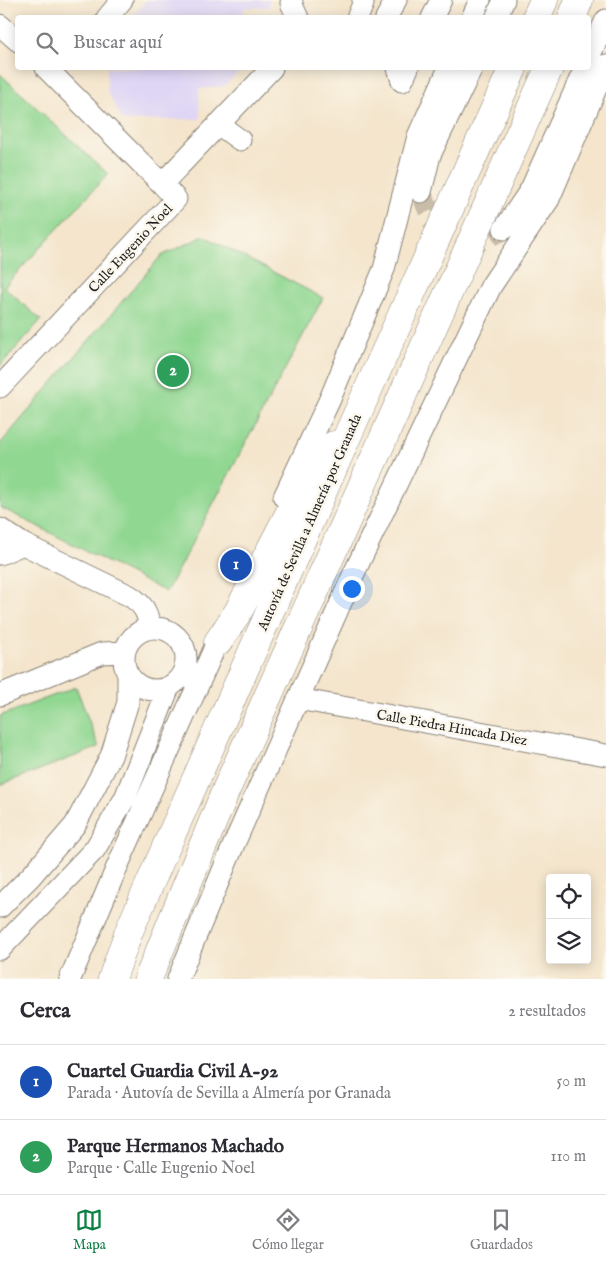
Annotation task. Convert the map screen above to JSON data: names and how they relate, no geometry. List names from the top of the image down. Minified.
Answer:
{"streets":{"highway":["Autovía de Sevilla a Almería por Granada"],"street":["Calle Eugenio Noel","Calle Piedra Hincada Diez"]},"page":{"search":"Buscar aquí","pins":["2","1"],"heading":["Cerca","2 resultados"],"list":[{"mark":"1","name":"Cuartel Guardia Civil A-92","note":"Parada · Autovía de Sevilla a Almería por Granada","value":"50 m"},{"mark":"2","name":"Parque Hermanos Machado","note":"Parque · Calle Eugenio Noel","value":"110 m"}],"nav":["Mapa","Cómo llegar","Guardados"]}}
